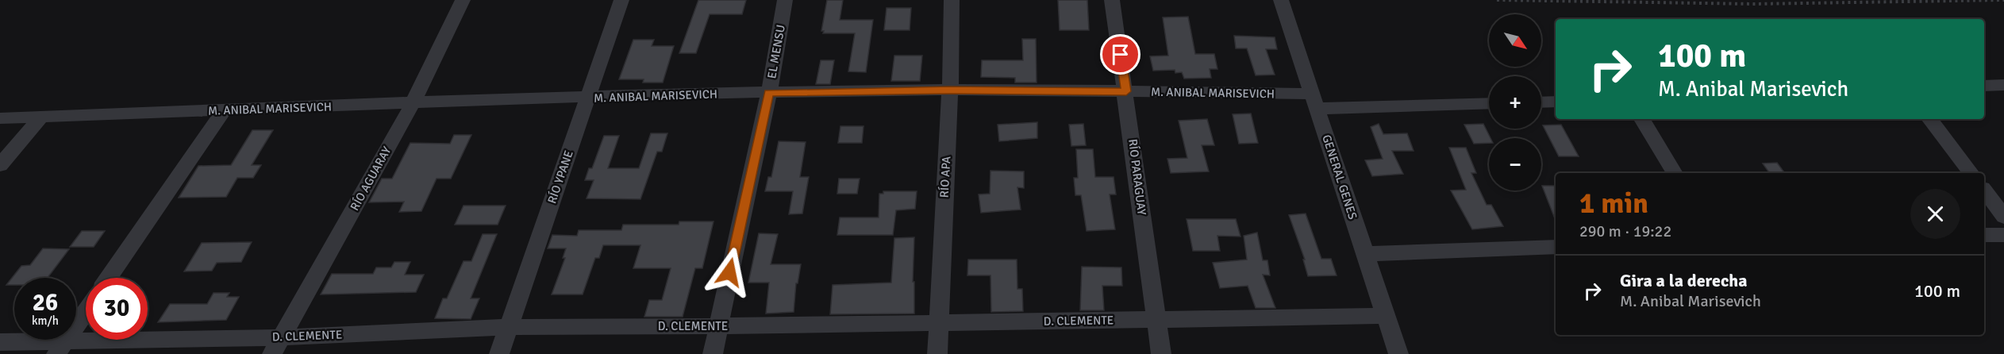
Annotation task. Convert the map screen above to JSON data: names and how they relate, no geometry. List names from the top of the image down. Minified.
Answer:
{"streets":{"street":["EL MENSU","M. ANIBAL MARISEVICH","RÍO YPANE","RÍO APA","RÍO PARAGUAY","GENERAL GENES","RÍO AGUARAY","D. CLEMENTE"]},"crossings":[["EL MENSU","M. ANIBAL MARISEVICH"],["EL MENSU","D. CLEMENTE"],["M. ANIBAL MARISEVICH","RÍO YPANE"],["M. ANIBAL MARISEVICH","RÍO APA"],["M. ANIBAL MARISEVICH","RÍO PARAGUAY"],["M. ANIBAL MARISEVICH","GENERAL GENES"],["M. ANIBAL MARISEVICH","RÍO AGUARAY"],["RÍO YPANE","D. CLEMENTE"],["RÍO APA","D. CLEMENTE"],["RÍO PARAGUAY","D. CLEMENTE"],["GENERAL GENES","D. CLEMENTE"],["RÍO AGUARAY","D. CLEMENTE"]],"north":"bottom right","page":{"map_buttons":["+","−"],"turn":["100 m","M. Anibal Marisevich"],"heading":["1 min","290 m · 19:22"],"list":[{"name":"Gira a la derecha","note":"M. Anibal Marisevich","value":"100 m"}],"speed":"26 km/h","limit":"30"}}
